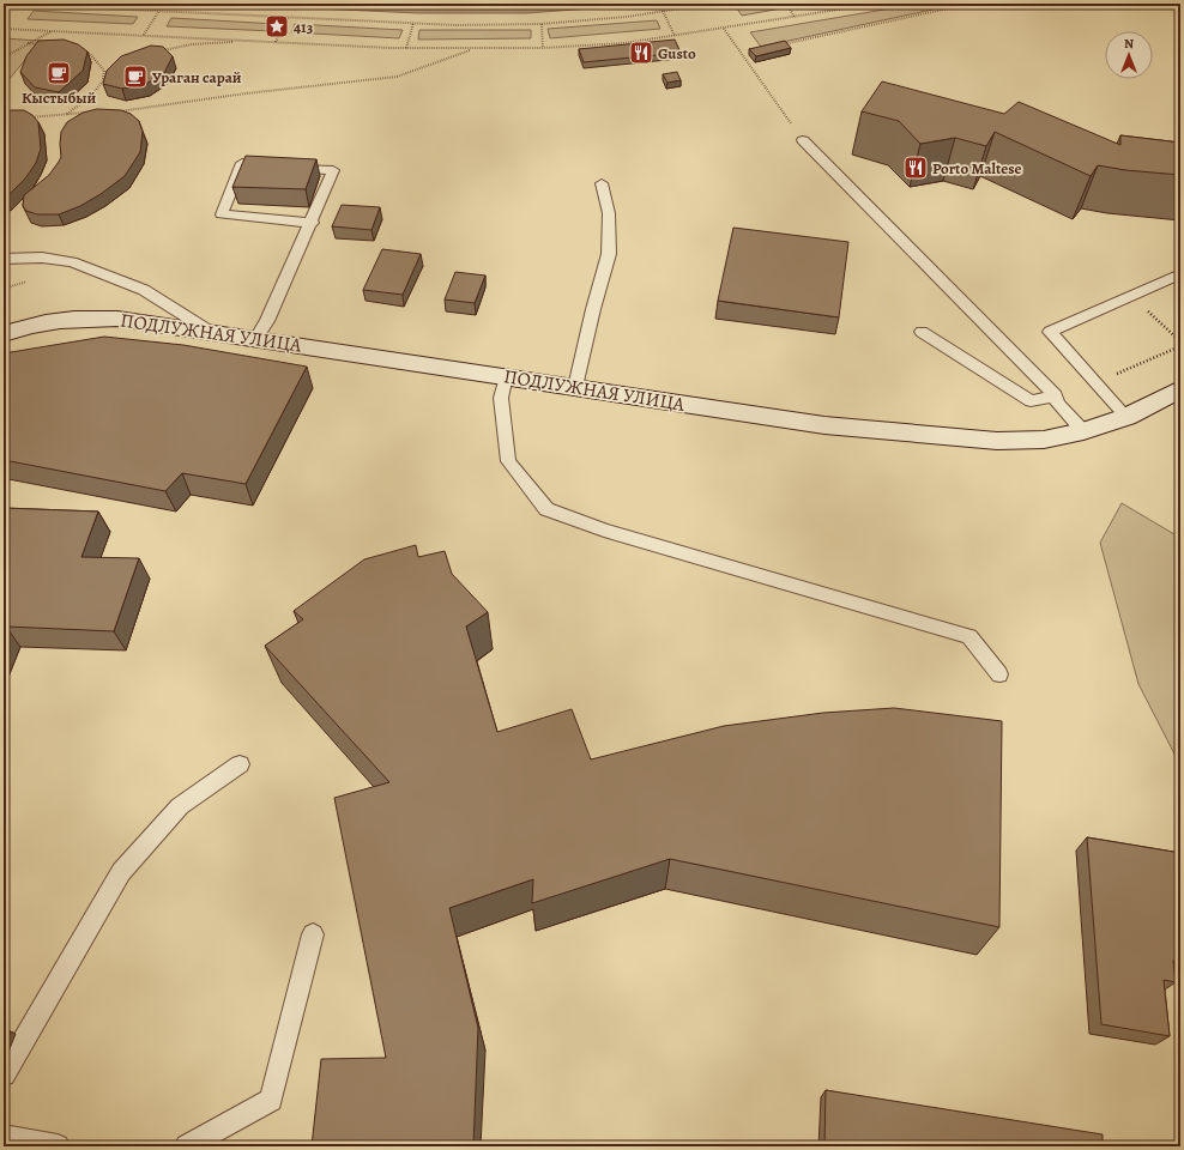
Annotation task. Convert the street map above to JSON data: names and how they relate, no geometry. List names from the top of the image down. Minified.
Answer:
{"streets":{"street":["ПОДЛУЖНАЯ УЛИЦА"]},"places":{"place":["413"],"restaurant":["Gusto","Porto Maltese"],"cafe":["Кыстыбый","Ураган сарай"]},"north":"top"}
